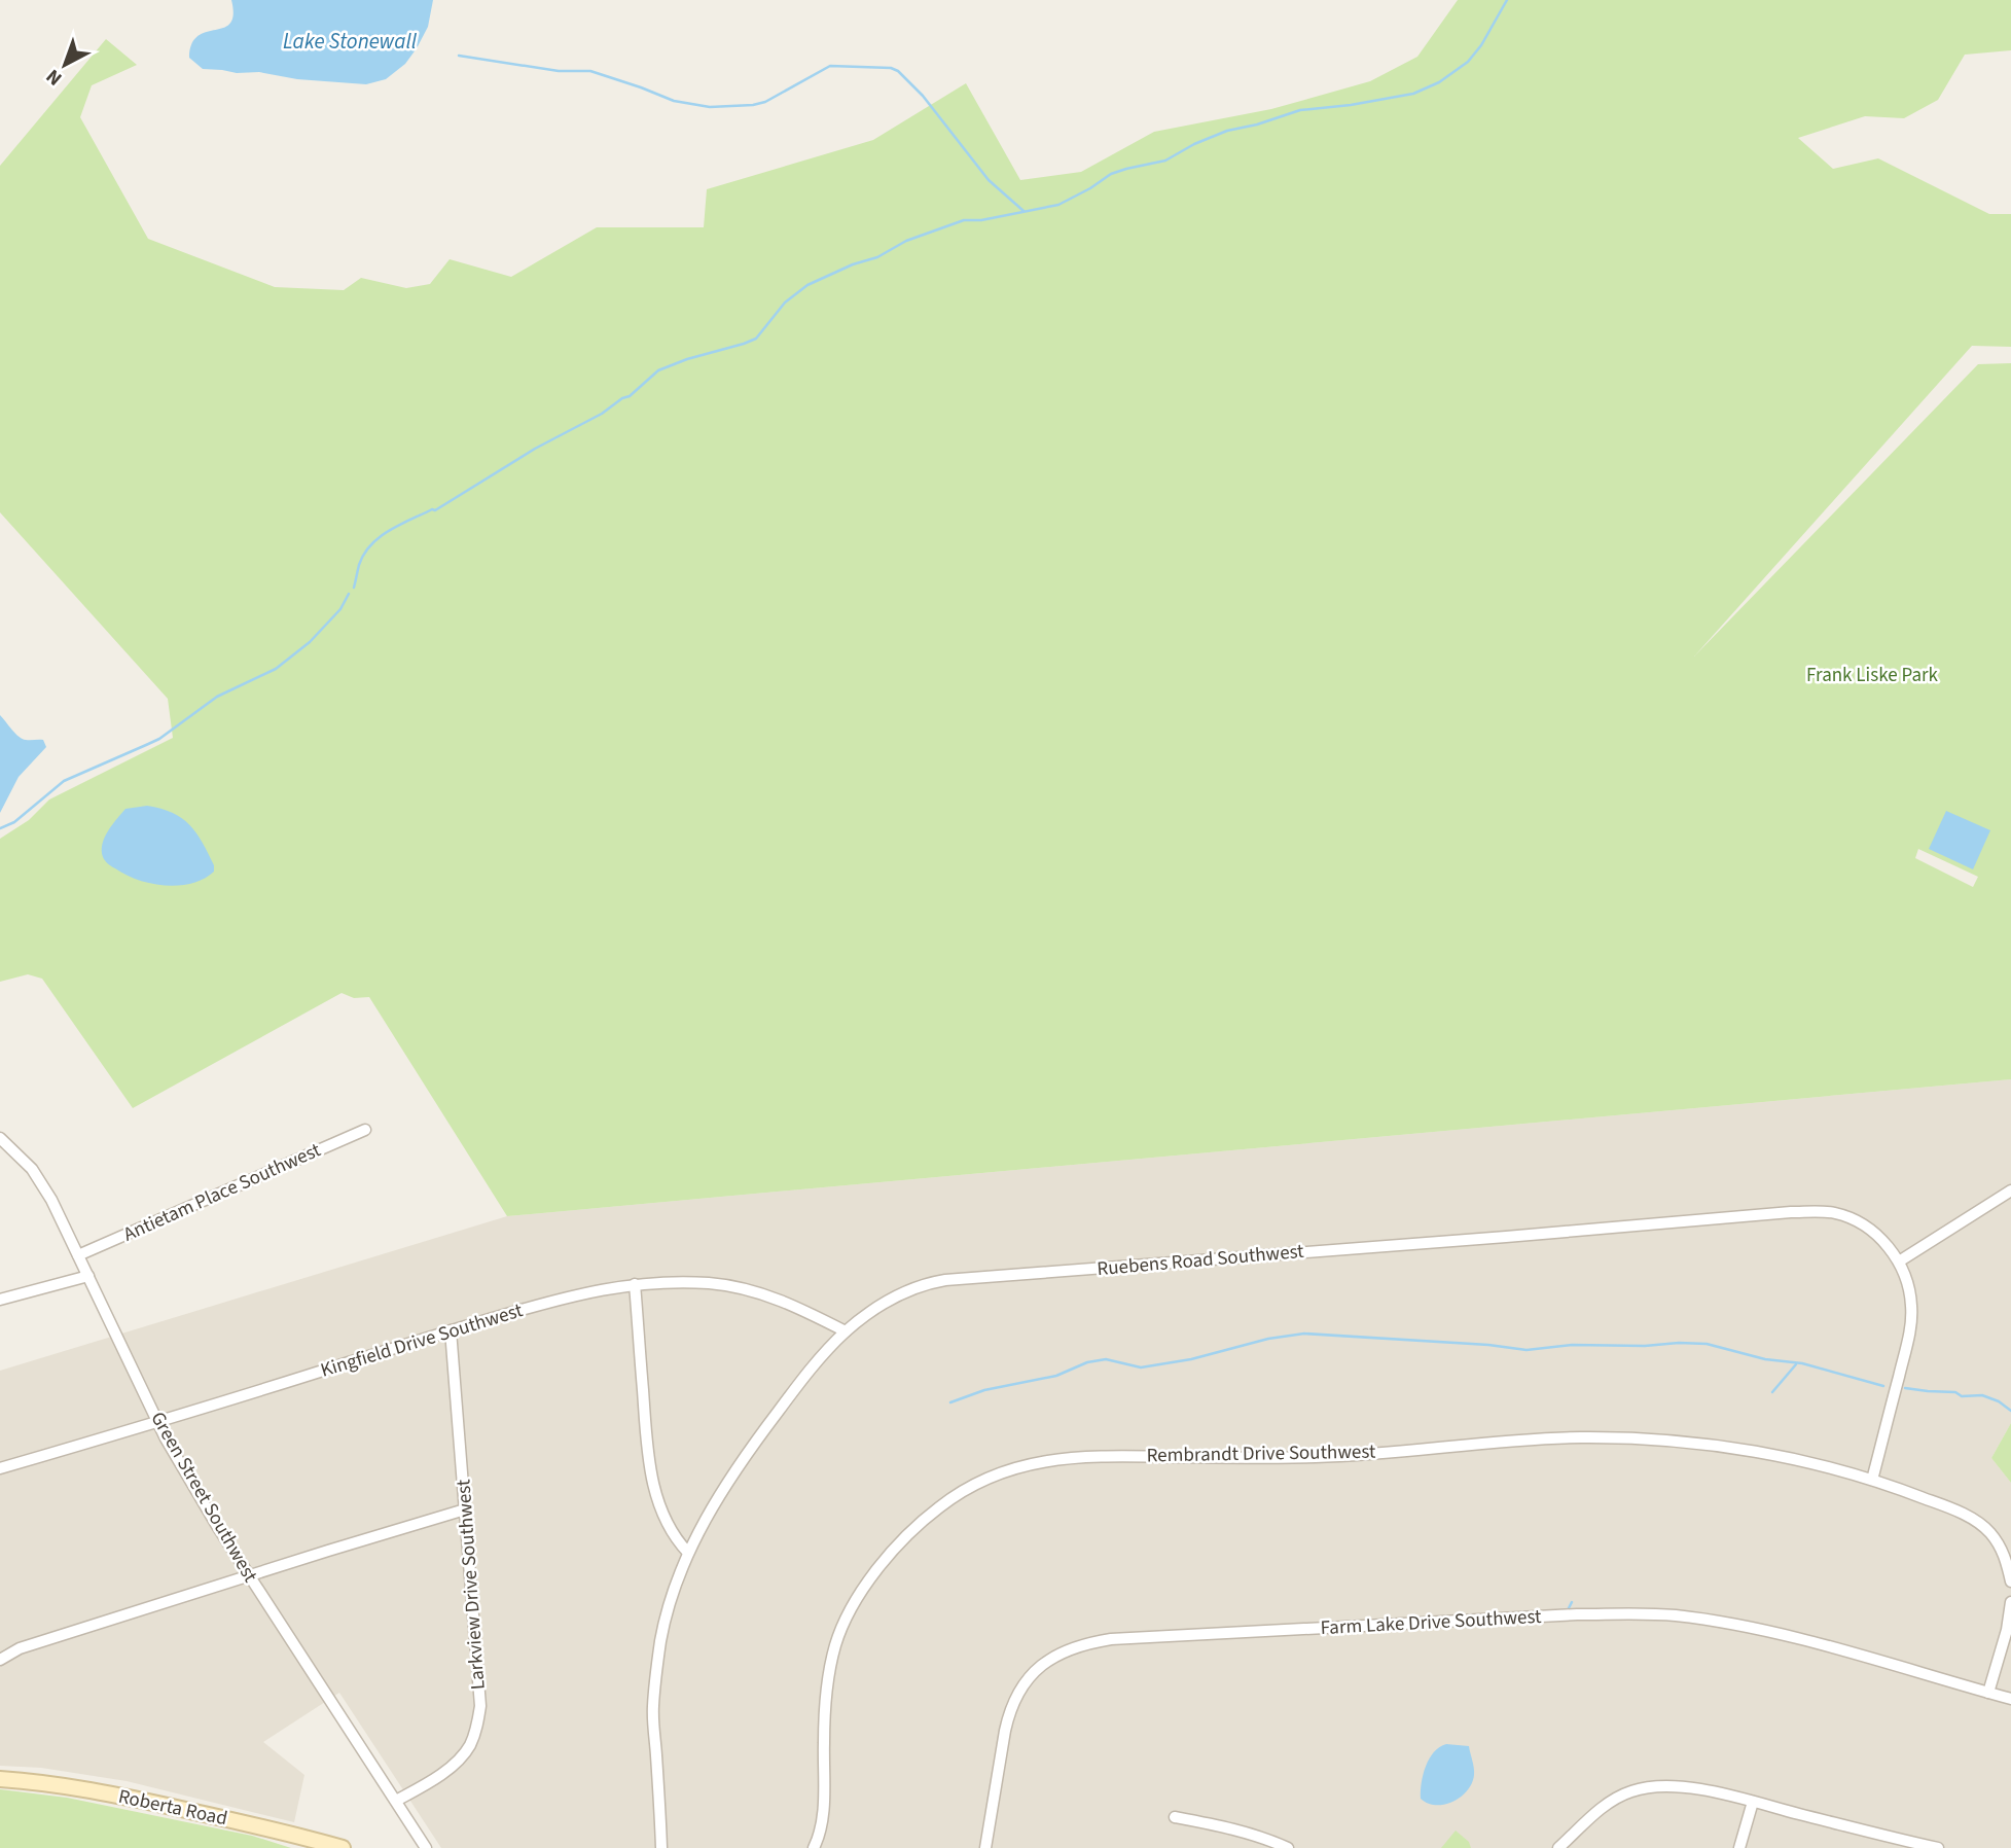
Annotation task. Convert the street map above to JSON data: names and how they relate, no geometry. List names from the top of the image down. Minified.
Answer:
{"streets":{"street":["Antietam Place Southwest","Ruebens Road Southwest","Kingfield Drive Southwest","Rembrandt Drive Southwest","Green Street Southwest","Larkview Drive Southwest","Farm Lake Drive Southwest","Roberta Road"]},"crossings":[["Antietam Place Southwest","Green Street Southwest"],["Ruebens Road Southwest","Kingfield Drive Southwest"],["Ruebens Road Southwest","Rembrandt Drive Southwest"],["Kingfield Drive Southwest","Green Street Southwest"],["Kingfield Drive Southwest","Larkview Drive Southwest"],["Green Street Southwest","Larkview Drive Southwest"]],"water":["Lake Stonewall"],"parks":["Frank Liske Park"],"north":"bottom left"}
